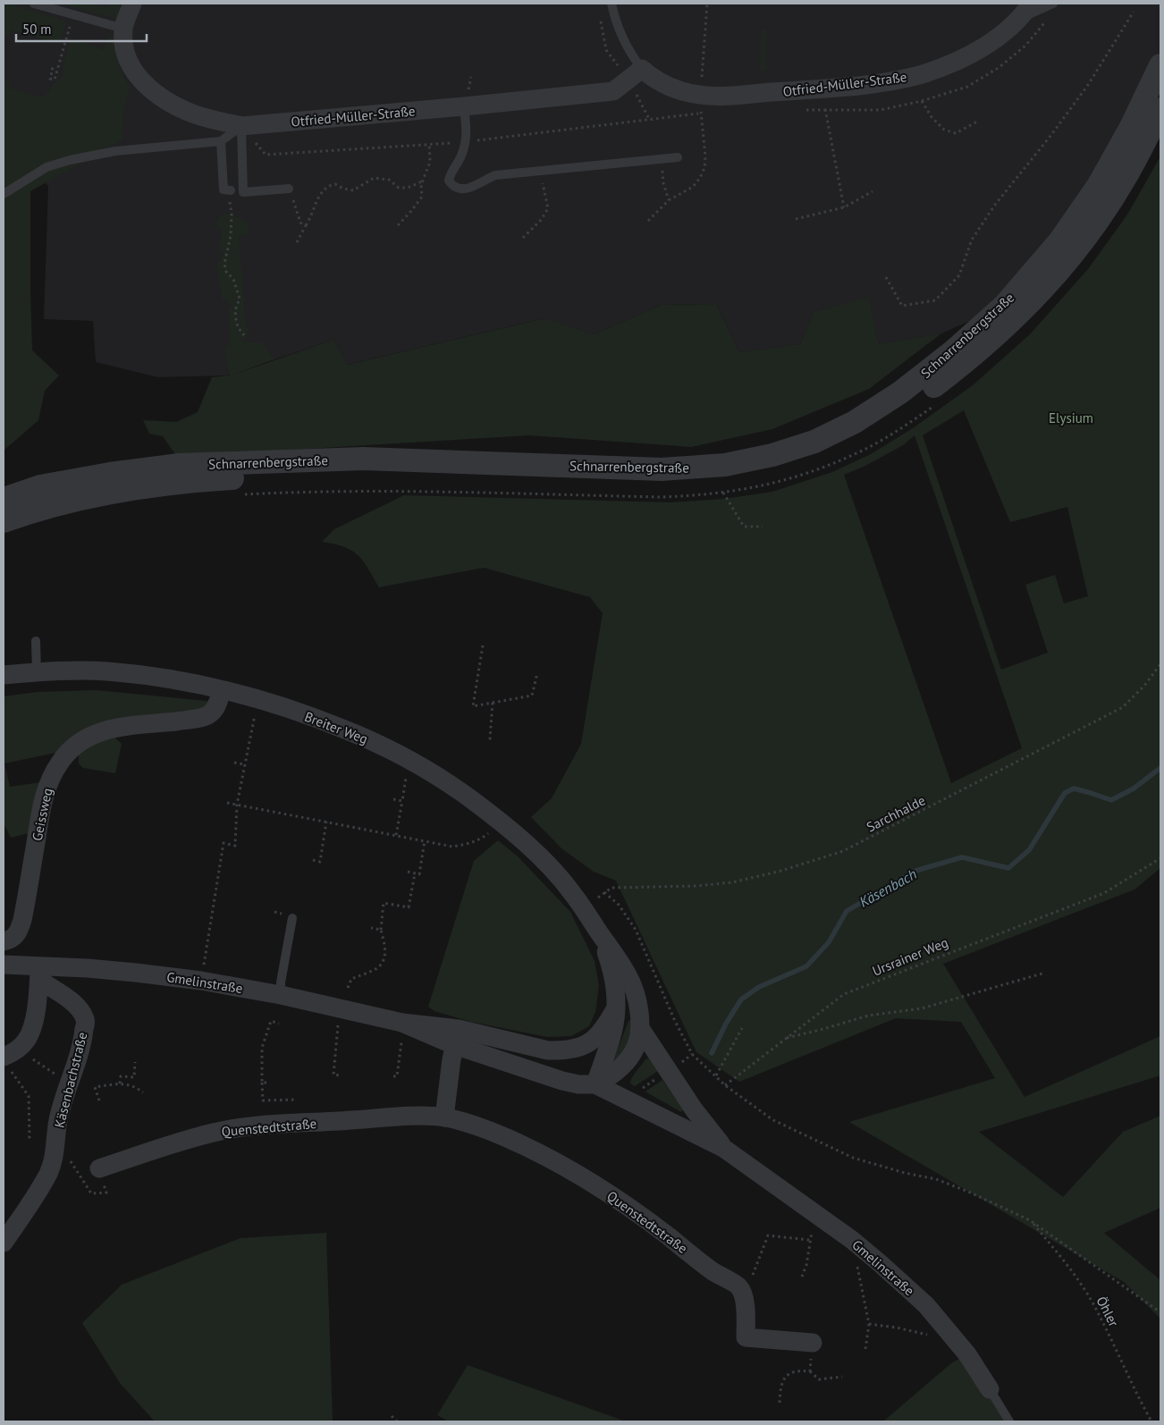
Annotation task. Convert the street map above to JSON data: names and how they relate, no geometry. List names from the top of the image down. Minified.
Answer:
{"streets":{"street":["Otfried-Müller-Straße","Schnarrenbergstraße","Breiter Weg","Geissweg","Gmelinstraße","Käsenbachstraße","Quenstedtstraße"],"path":["Sarchhalde","Ursrainer Weg","Öhler"]},"crossings":[["Breiter Weg","Geissweg"],["Breiter Weg","Gmelinstraße"],["Gmelinstraße","Käsenbachstraße"]],"water":["Käsenbach"],"parks":["Elysium"],"scale_bar":"50 m"}
